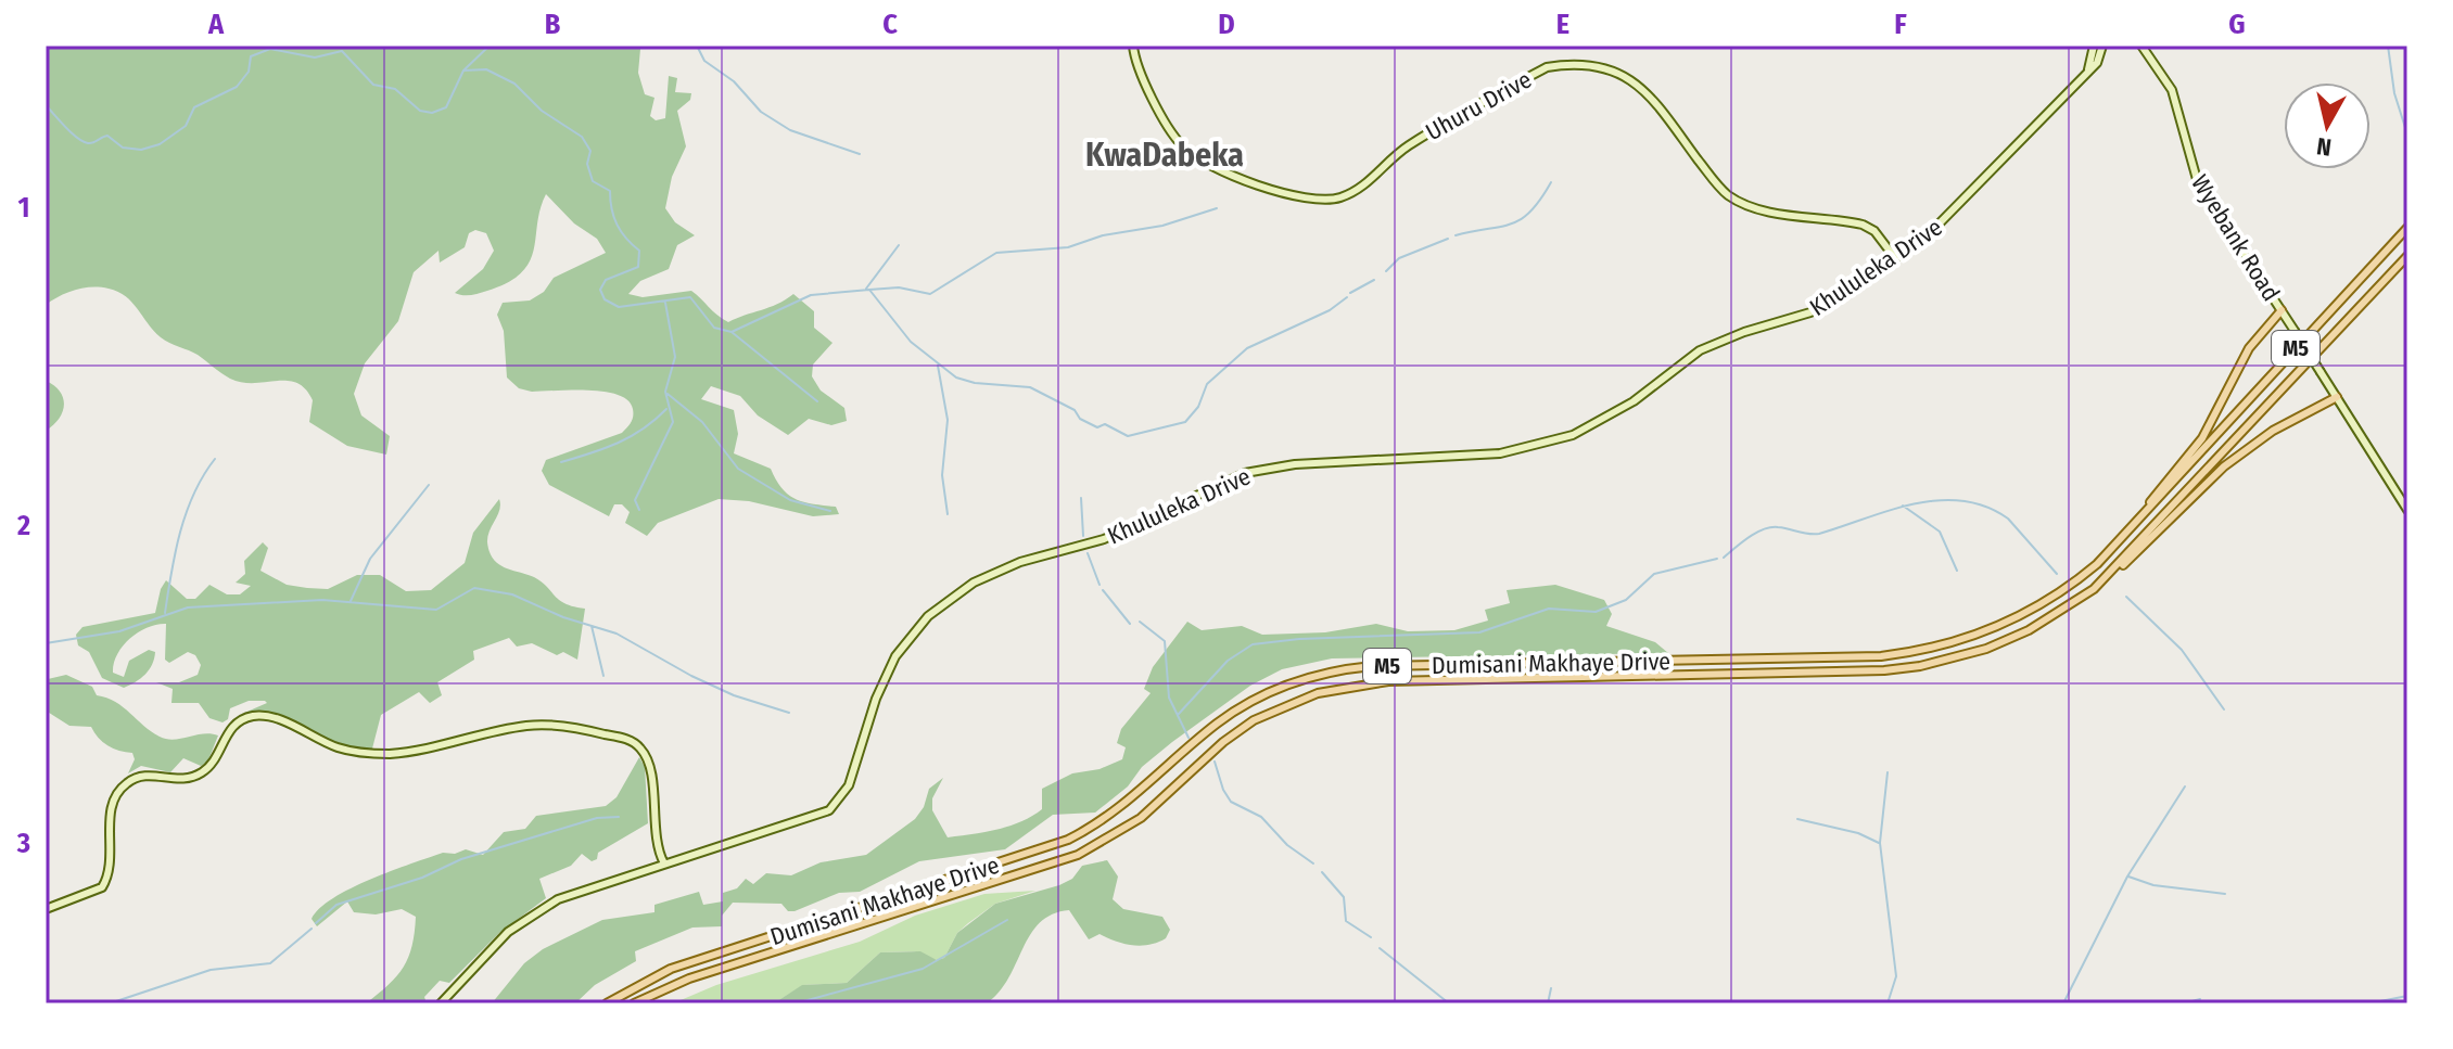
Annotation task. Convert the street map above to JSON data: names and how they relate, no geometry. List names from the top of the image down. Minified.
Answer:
{"streets":{"main road":["M5","Dumisani Makhaye Drive"],"street":["Uhuru Drive","Wyebank Road","Khululeka Drive"]},"crossings":[["Uhuru Drive","Khululeka Drive"]],"districts":["KwaDabeka"],"north":"bottom","grid":{"columns":["A","B","C","D","E","F","G"],"rows":["1","2","3"]}}
